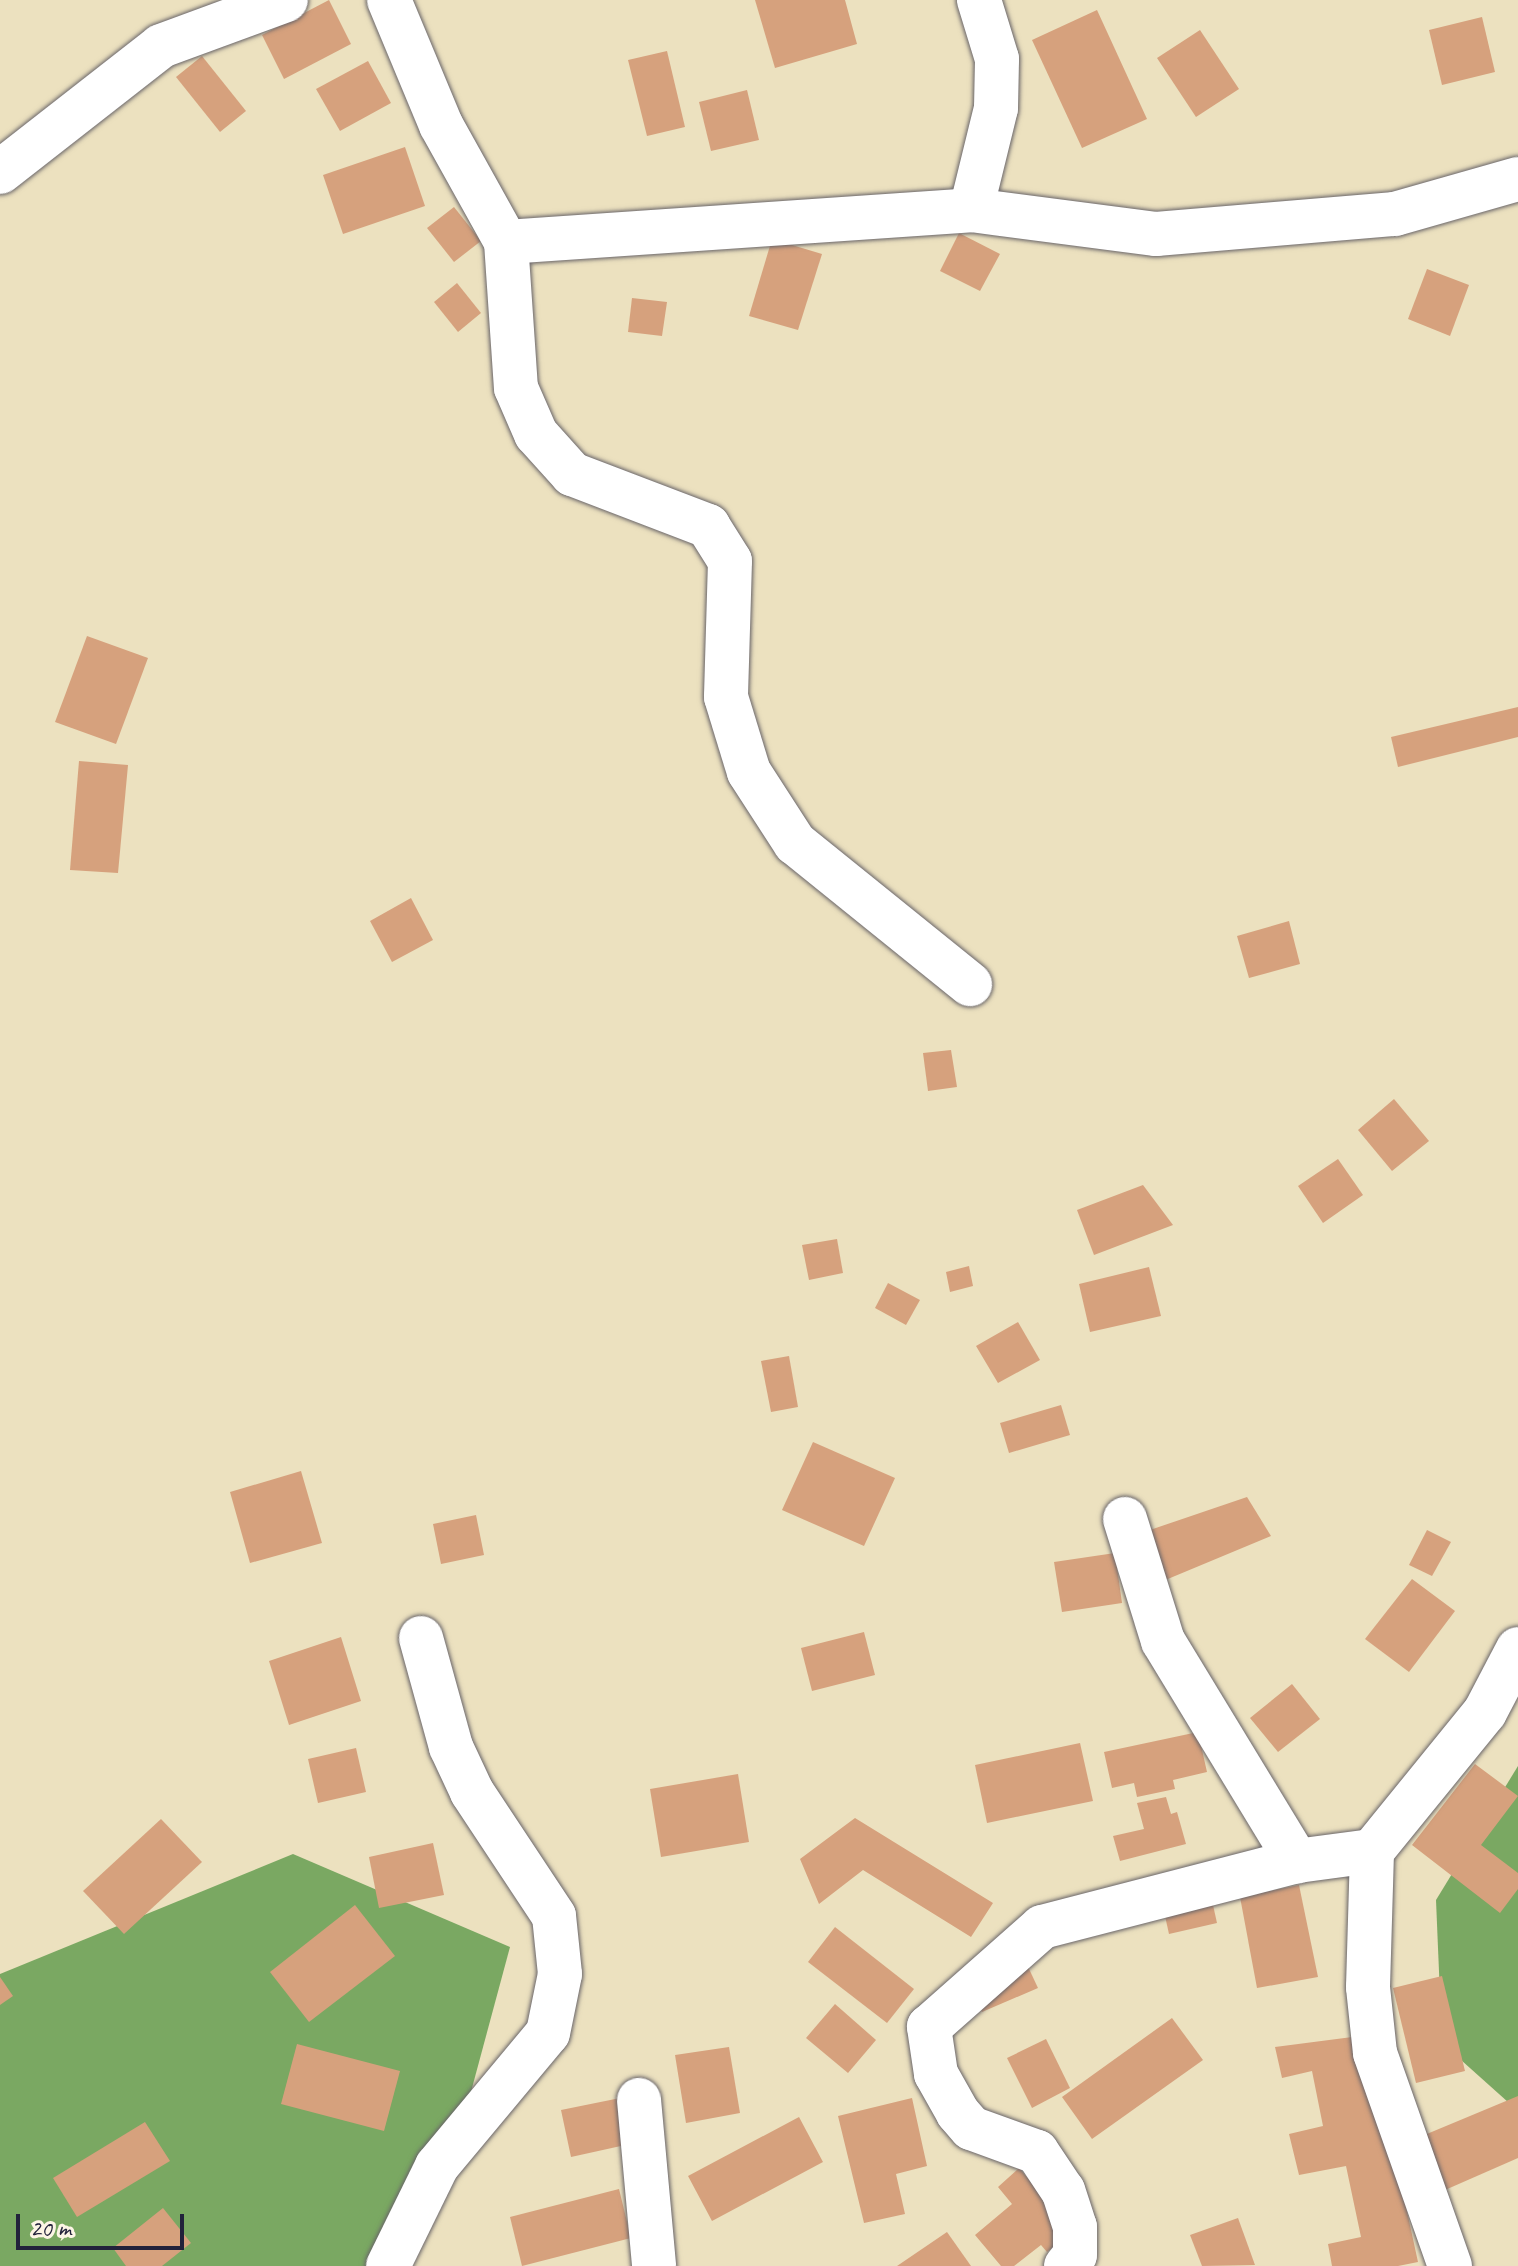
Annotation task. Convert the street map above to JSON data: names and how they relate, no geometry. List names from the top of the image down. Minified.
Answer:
{"scale_bar":"20 m"}
